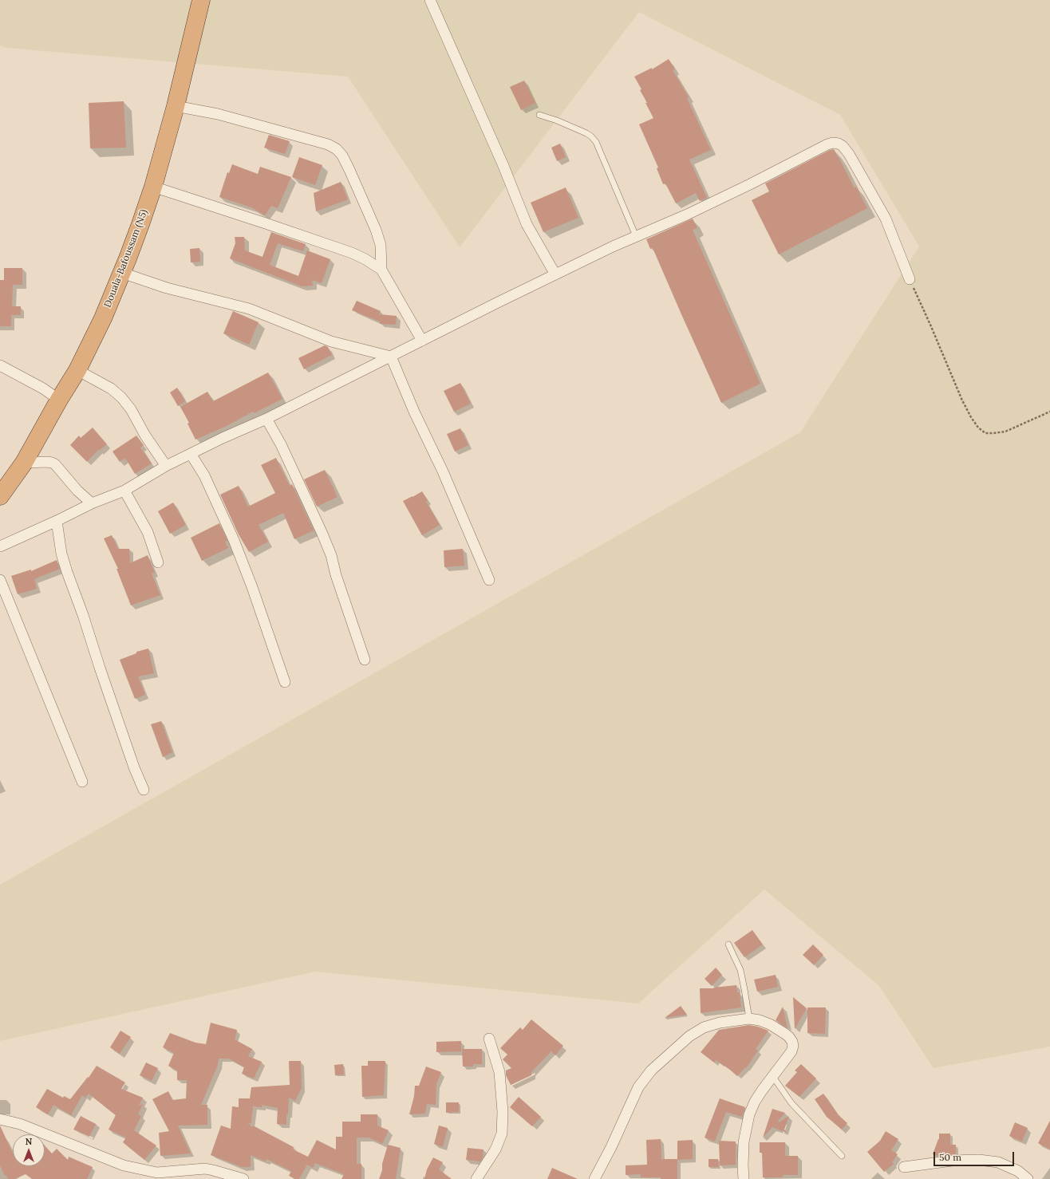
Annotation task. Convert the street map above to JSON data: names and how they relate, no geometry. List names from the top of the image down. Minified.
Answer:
{"streets":{"highway":["Douala-Bafoussam (N5)"]},"scale_bar":"50 m","north":"top"}
